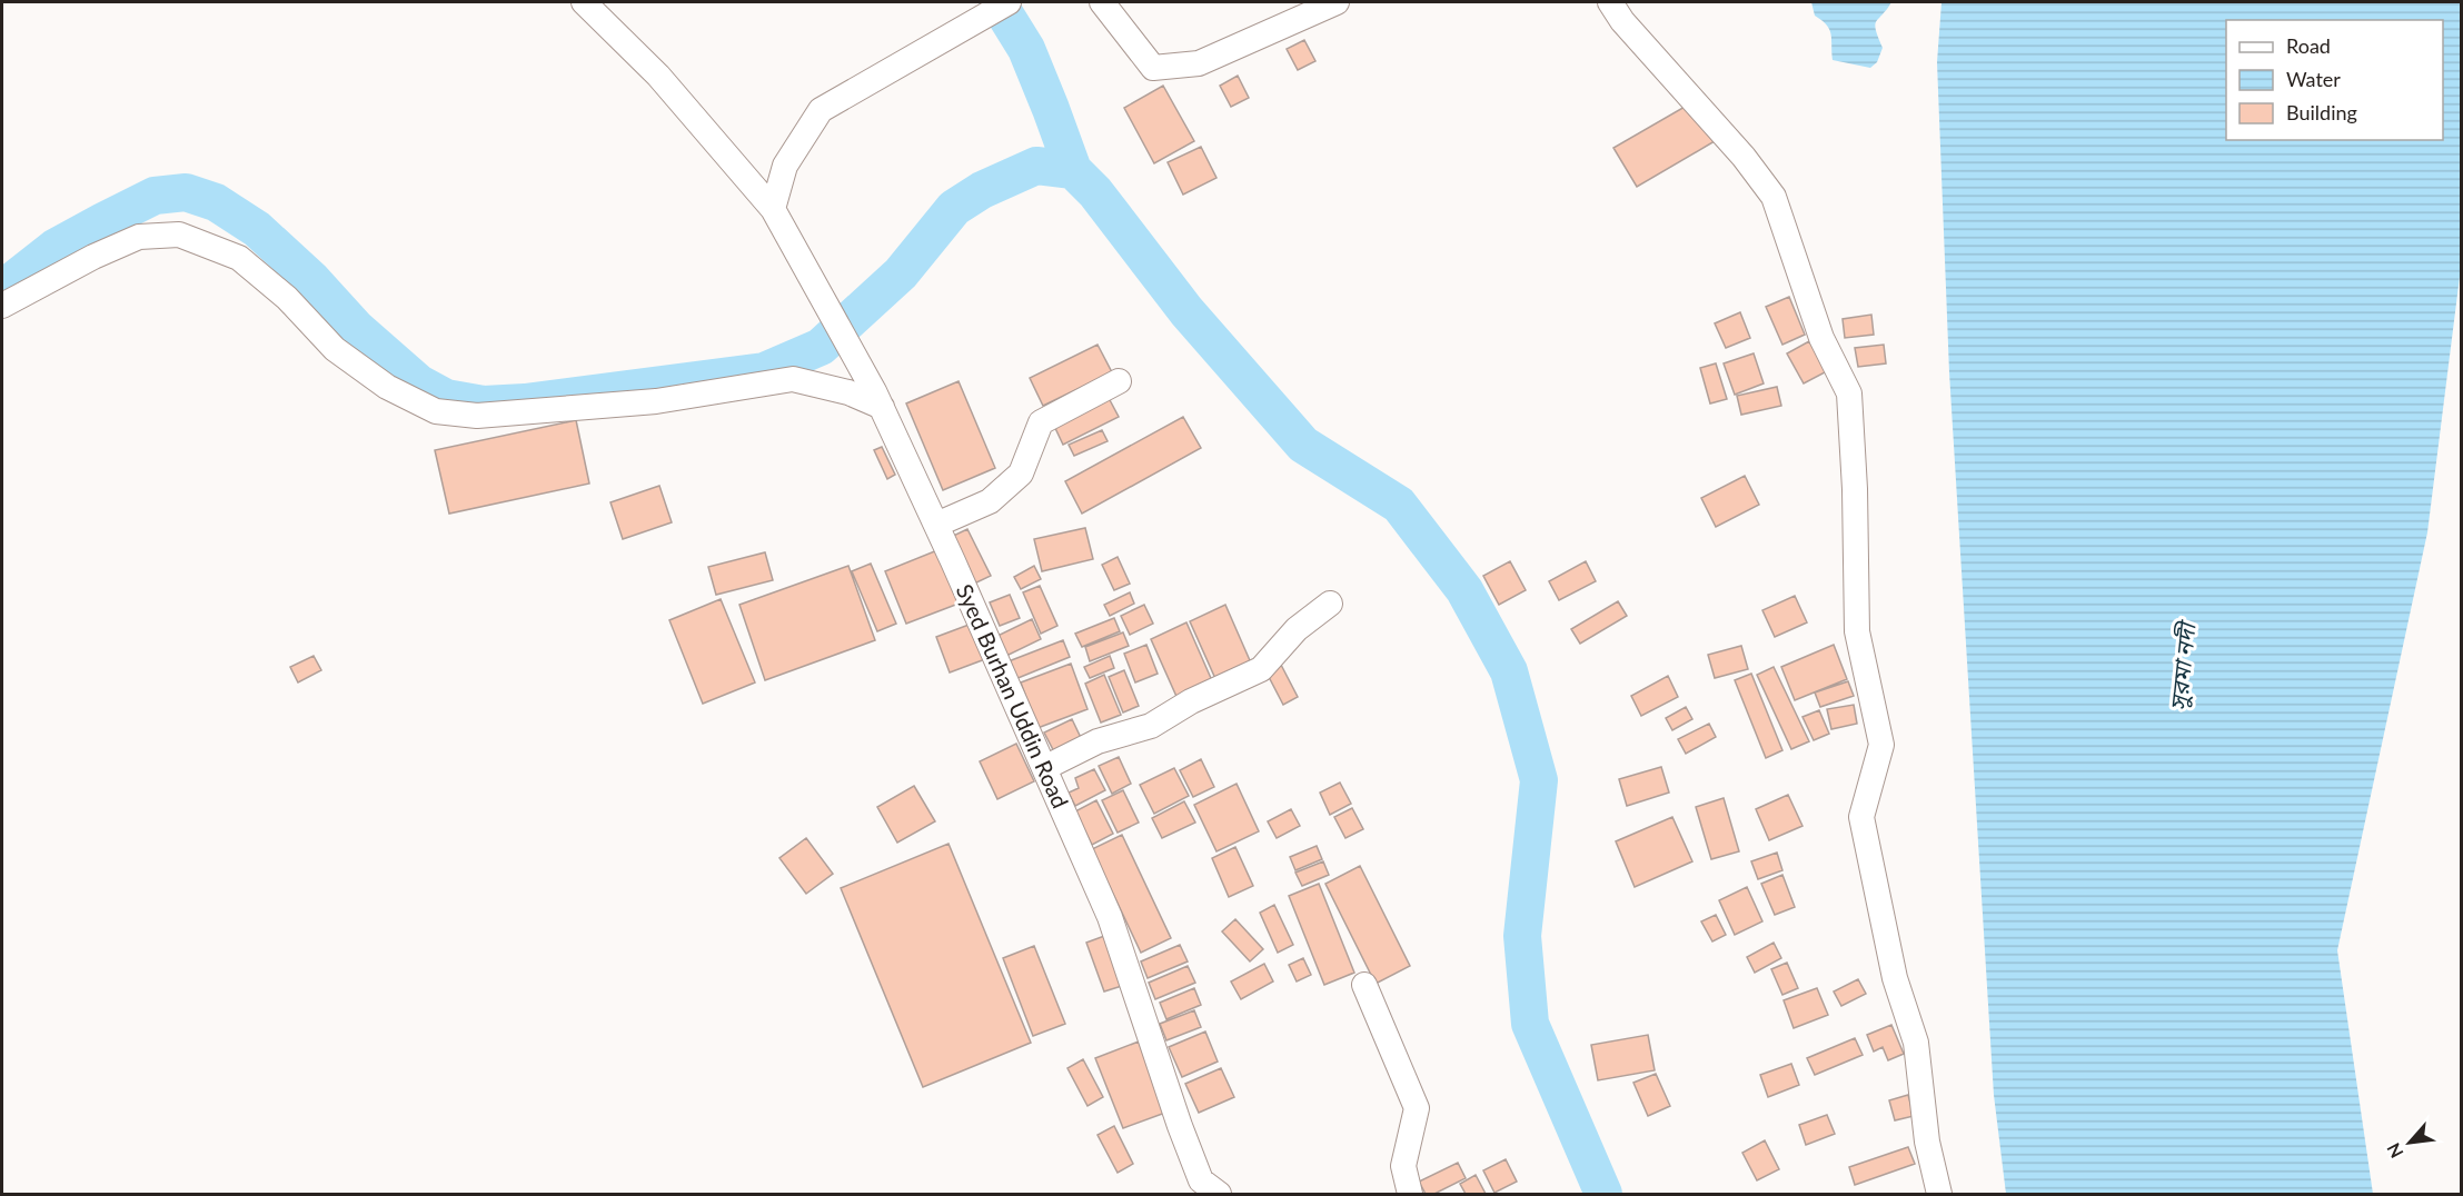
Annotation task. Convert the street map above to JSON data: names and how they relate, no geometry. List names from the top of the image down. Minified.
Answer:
{"streets":{"street":["Syed Burhan Uddin Road"]},"water":["সুরমা নদী"],"legend":["Road","Water","Building"],"north":"bottom left"}
